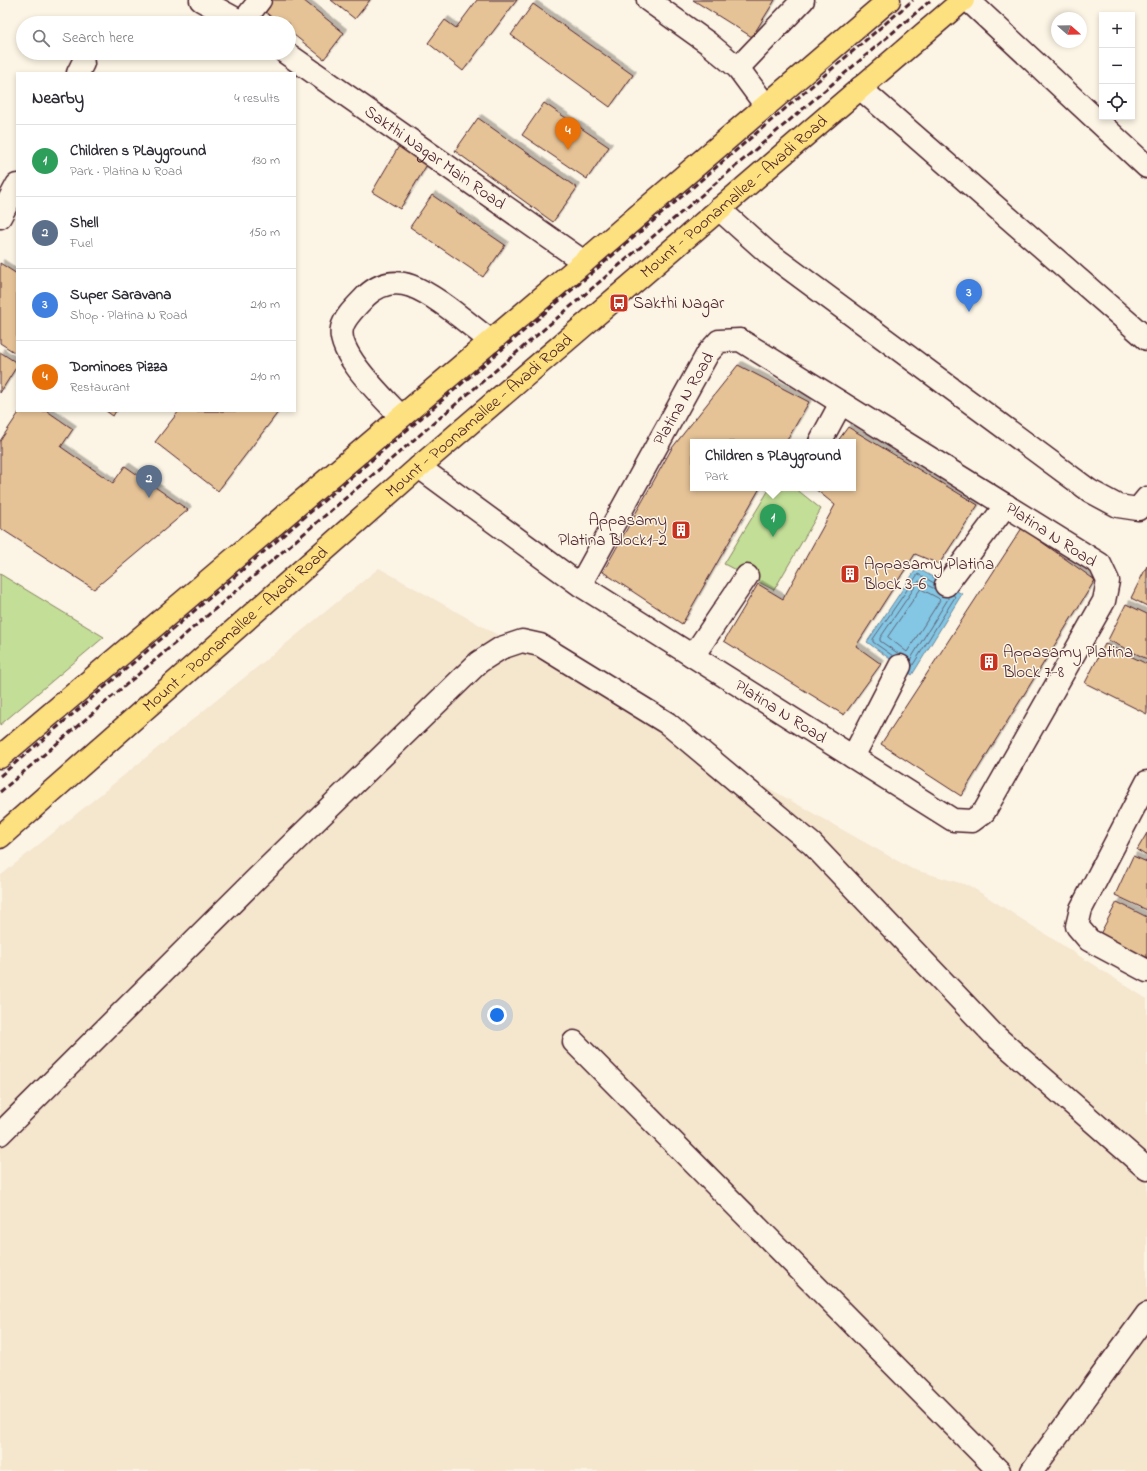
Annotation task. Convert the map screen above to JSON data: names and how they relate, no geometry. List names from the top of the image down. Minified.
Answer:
{"streets":{"main road":["Mount - Poonamallee - Avadi Road"],"street":["Sakthi Nagar Main Road","Platina N Road"]},"places":{"bus stop":["Sakthi Nagar"],"building":["Appasamy Platina Block1-2","Appasamy Platina Block 3-6","Appasamy Platina Block 7-8"]},"north":"right","page":{"map_buttons":["+","−"],"search":"Search here","heading":["Nearby","4 results"],"pins":["4","3","2","1"],"list":[{"mark":"1","name":"Children s PLayground","note":"Park · Platina N Road","value":"130 m"},{"mark":"2","name":"Shell","note":"Fuel","value":"150 m"},{"mark":"3","name":"Super Saravana","note":"Shop · Platina N Road","value":"210 m"},{"mark":"4","name":"Dominoes Pizza","note":"Restaurant","value":"210 m"}],"popup":["Children s PLayground","Park"]}}
